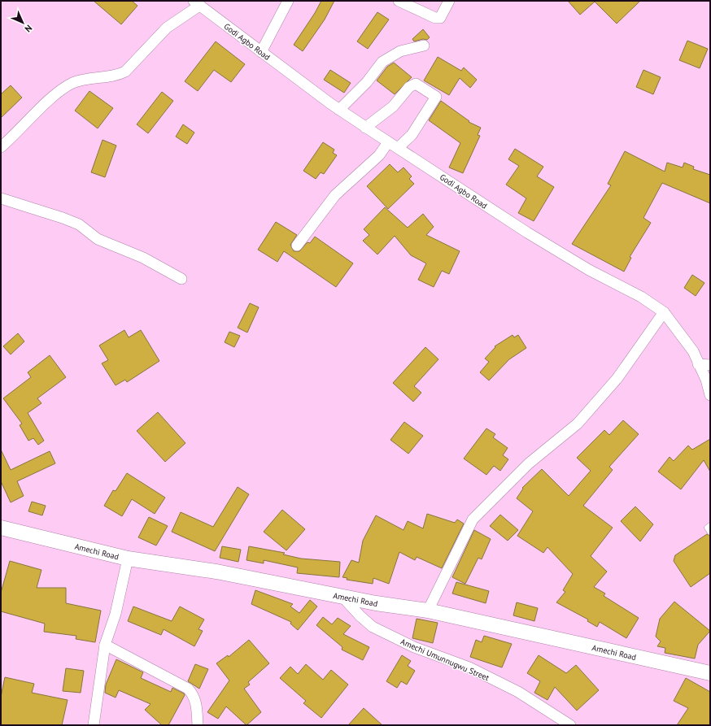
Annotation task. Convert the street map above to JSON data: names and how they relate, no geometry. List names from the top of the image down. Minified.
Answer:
{"streets":{"main road":["Amechi Road"],"street":["Godi Agbo Road","Amechi Umunnugwu Street"]},"crossings":[["Amechi Road","Amechi Umunnugwu Street"]],"north":"bottom right"}
